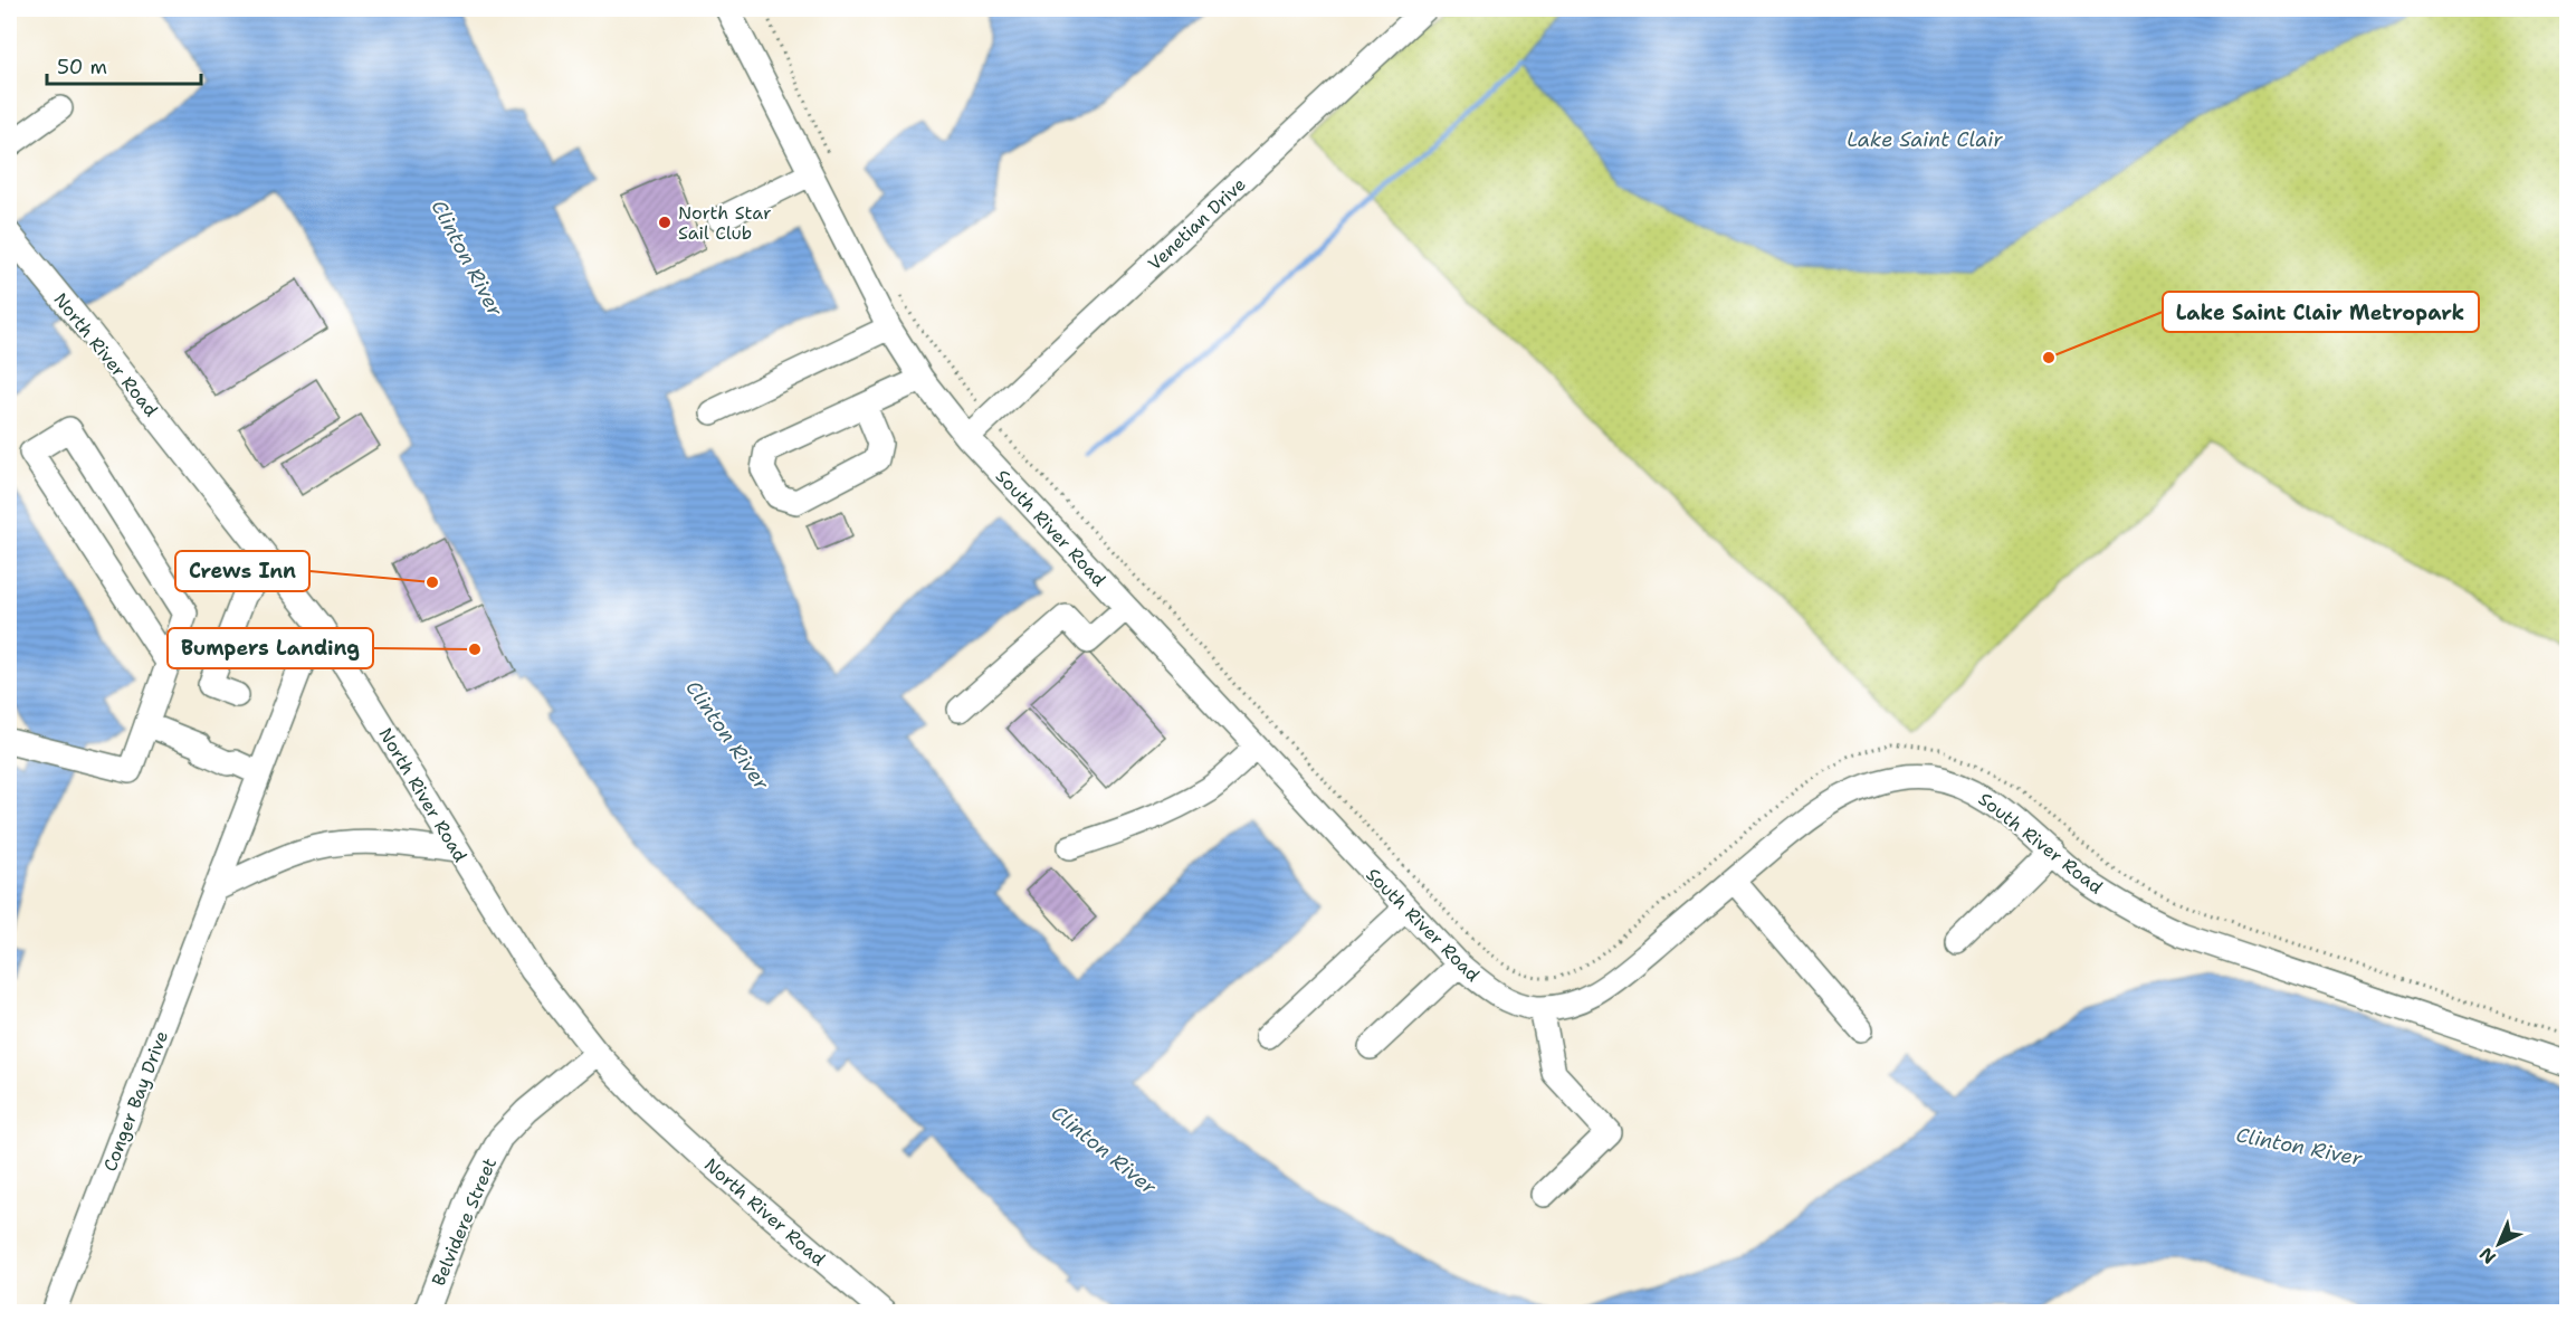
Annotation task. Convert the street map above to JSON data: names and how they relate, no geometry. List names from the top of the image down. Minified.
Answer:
{"streets":{"street":["Venetian Drive","North River Road","South River Road","Conger Bay Drive","Belvidere Street"]},"crossings":[["Venetian Drive","South River Road"],["North River Road","Conger Bay Drive"],["North River Road","Belvidere Street"]],"water":["Lake Saint Clair","Clinton River"],"places":["North Star Sail Club","Lake Saint Clair Metropark","Crews Inn","Bumpers Landing"],"scale_bar":"50 m","north":"bottom left"}
